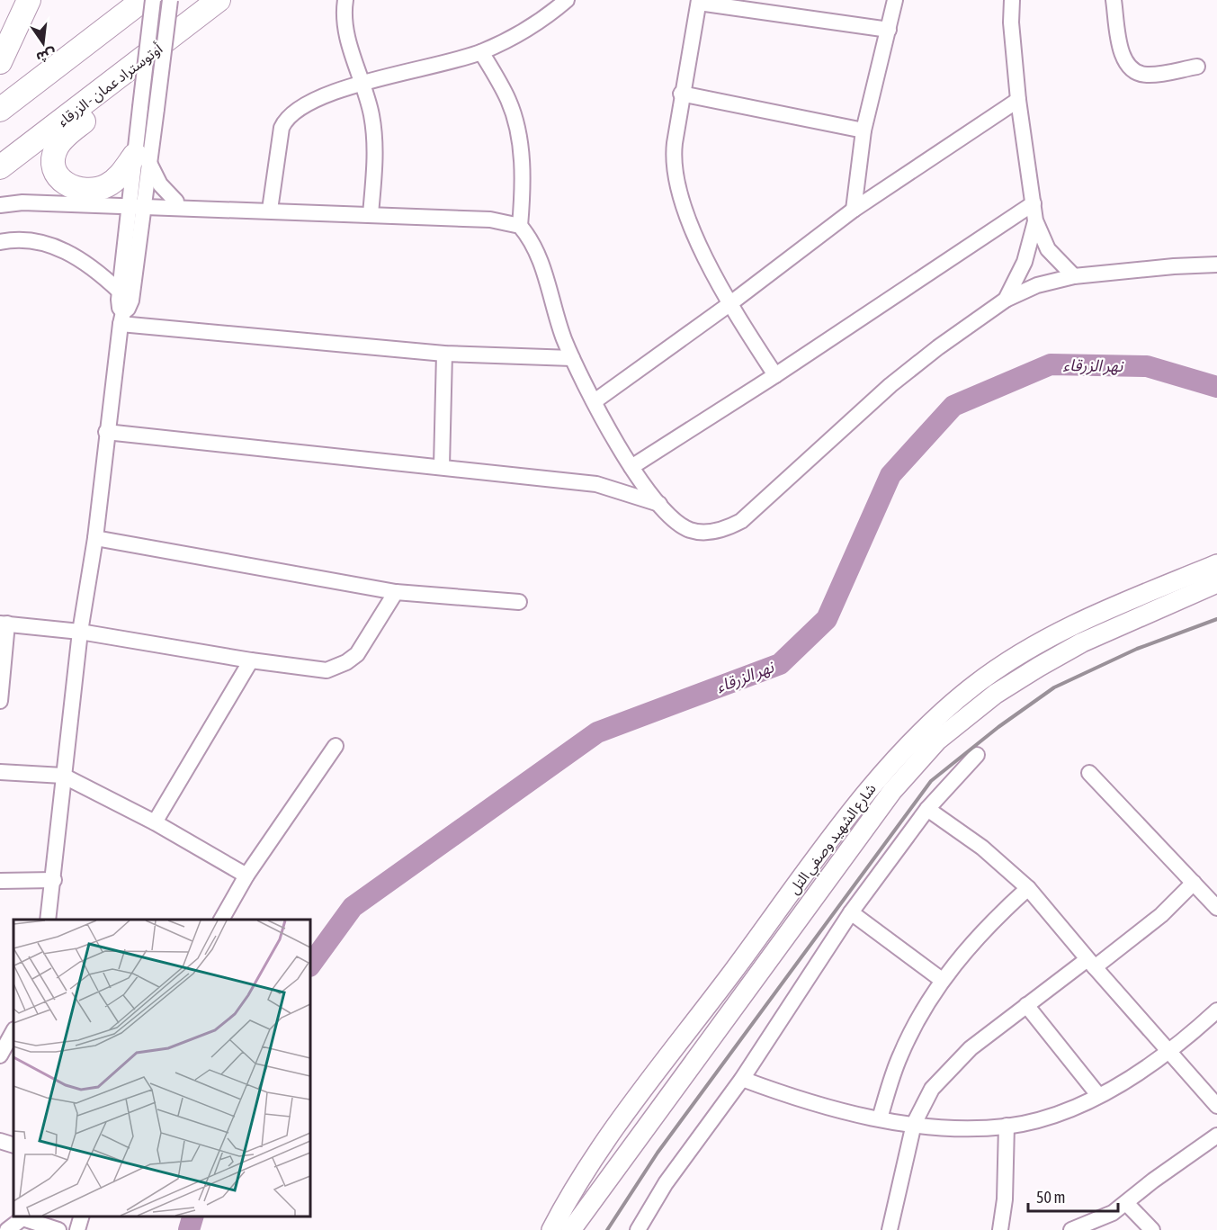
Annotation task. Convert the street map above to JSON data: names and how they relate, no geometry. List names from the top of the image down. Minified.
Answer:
{"streets":{"highway":["أوتوستراد عمان - الزرقاء"],"main road":["شارع الشهيد وصفي التل"]},"water":["نهر الزرقاء"],"scale_bar":"50 m","north":"bottom"}
